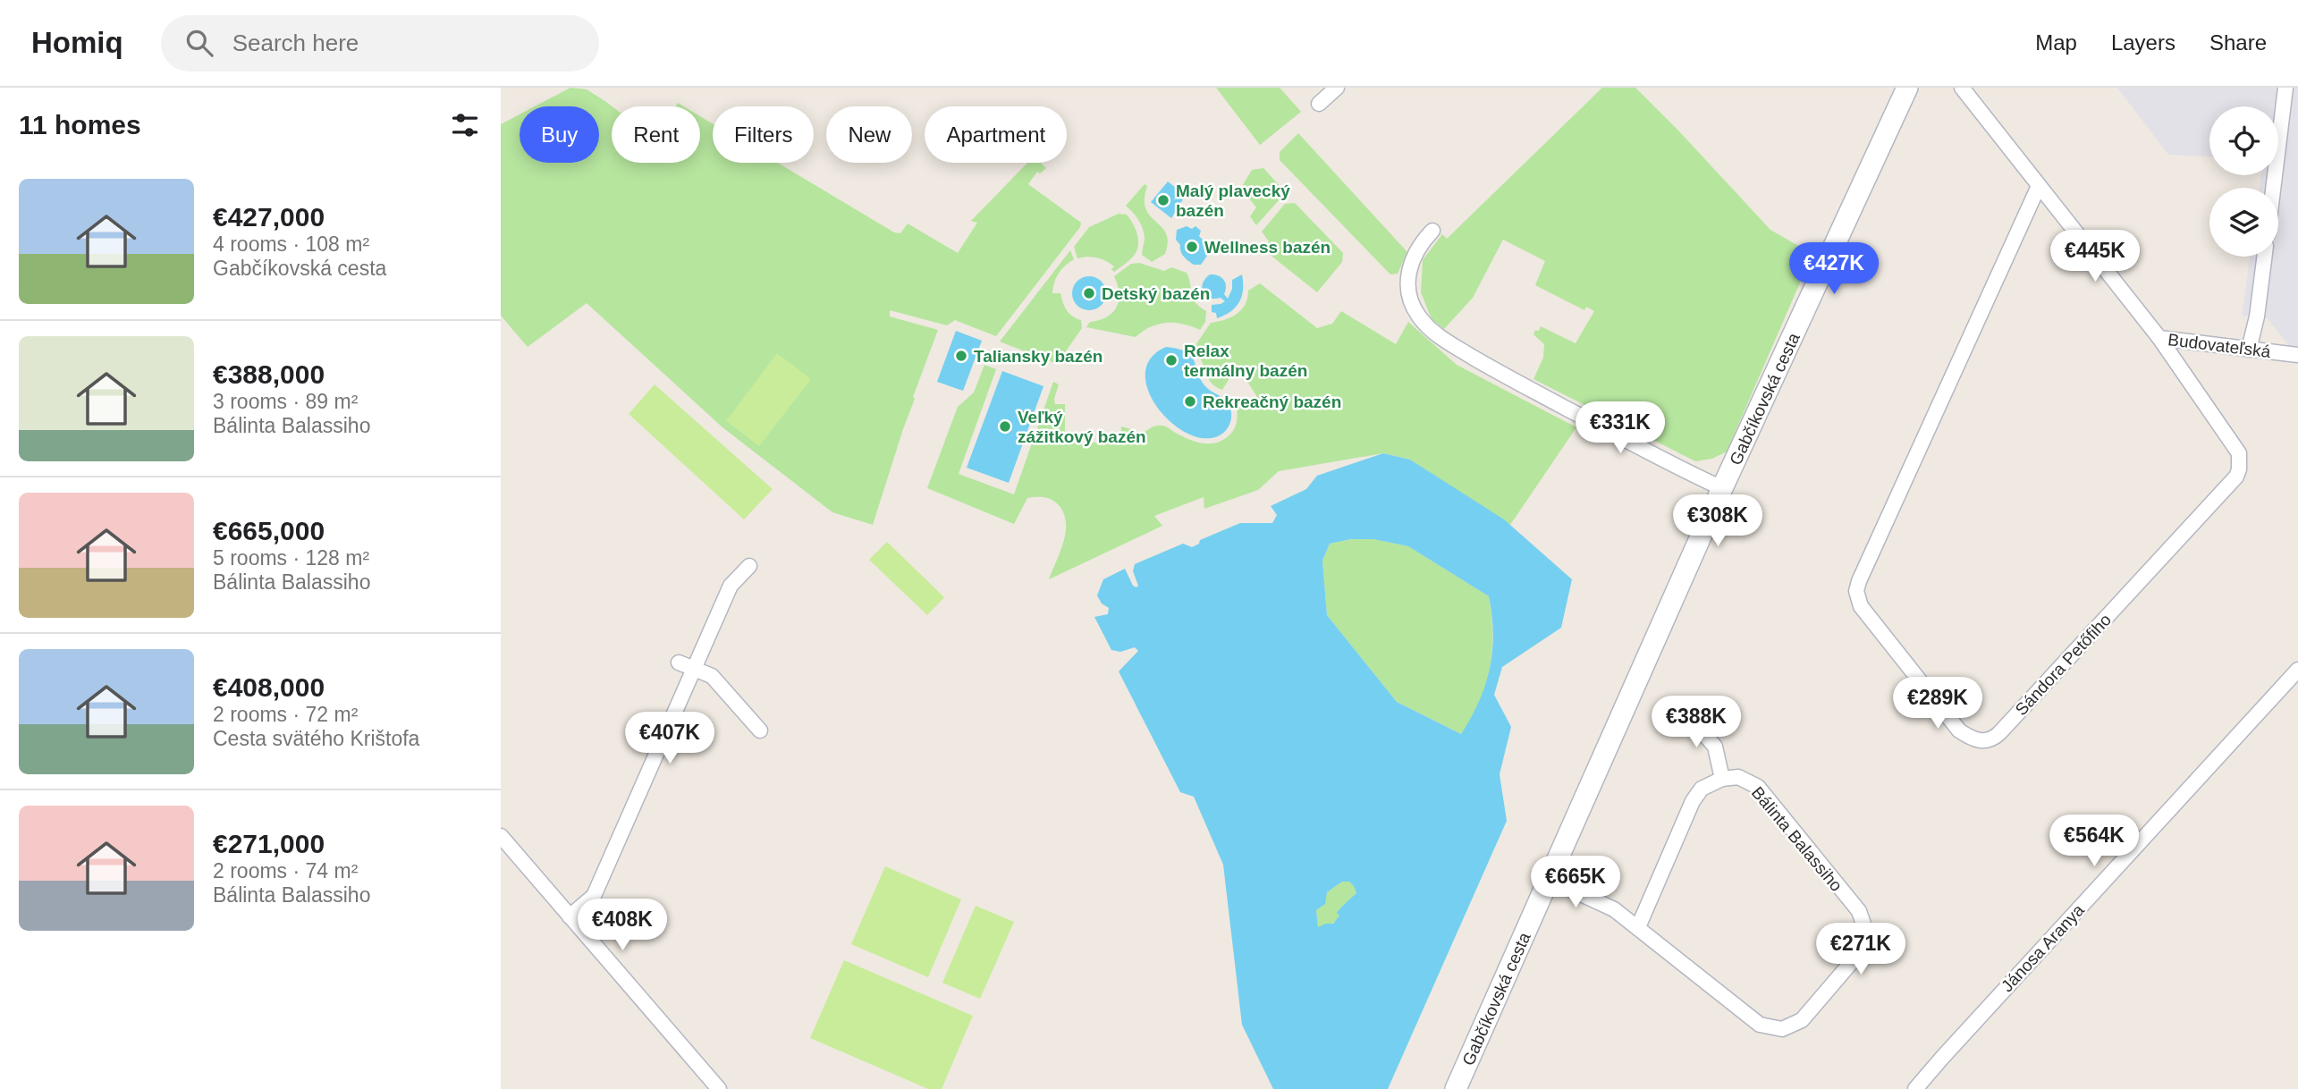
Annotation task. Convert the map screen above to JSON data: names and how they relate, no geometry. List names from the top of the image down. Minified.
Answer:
{"streets":{"main road":["Gabčíkovská cesta"],"street":["Budovateľská","Sándora Petőfiho","Bálinta Balassiho","Jánosa Aranya"]},"crossings":[["Budovateľská","Sándora Petőfiho"],["Gabčíkovská cesta","Bálinta Balassiho"]],"places":["Malý plavecký bazén","Wellness bazén","Detský bazén","Taliansky bazén","Relax termálny bazén","Rekreačný bazén","Veľký zážitkový bazén"],"page":{"header":"Homiq","search":"Search here","nav":["Map","Layers","Share"],"heading":"11 homes","chip":["Buy","Rent","Filters","New","Apartment"],"list":[{"name":"€427,000","note":"4 rooms · 108 m² · Gabčíkovská cesta"},{"name":"€388,000","note":"3 rooms · 89 m² · Bálinta Balassiho"},{"name":"€665,000","note":"5 rooms · 128 m² · Bálinta Balassiho"},{"name":"€408,000","note":"2 rooms · 72 m² · Cesta svätého Krištofa"},{"name":"€271,000","note":"2 rooms · 74 m² · Bálinta Balassiho"}],"price":["€445K","€427K","€331K","€308K","€289K","€388K","€407K","€564K","€665K","€408K","€271K"]}}
